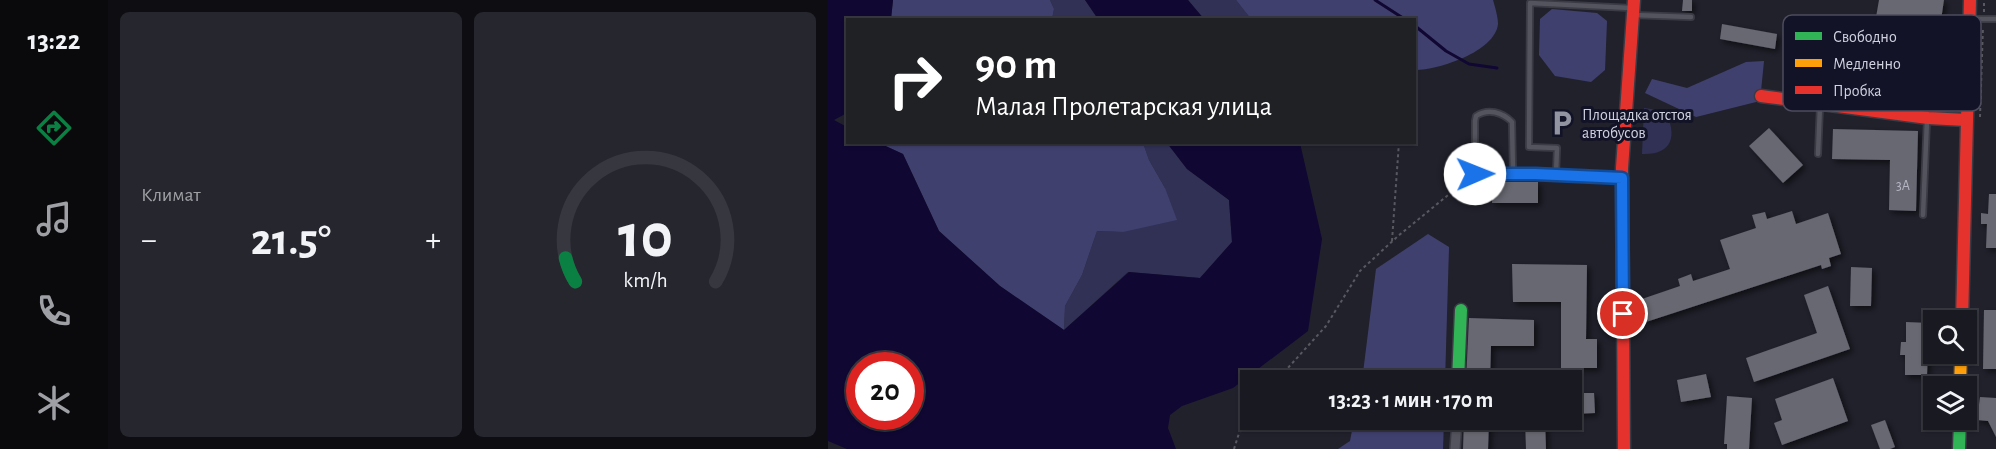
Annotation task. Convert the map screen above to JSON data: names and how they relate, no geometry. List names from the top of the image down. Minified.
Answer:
{"places":{"parking":["Площадка отстоя автобусов"]},"house_numbers":["3А"],"legend":["Свободно","Медленно","Пробка"],"page":{"tabs":"13:22","tile":"Климат","turn":["90 m","Малая Пролетарская улица"],"heat":["−","21.5°","+"],"limit":"20","trip":"13:23 · 1 мин · 170 m","gauge":["10","km/h"]}}
